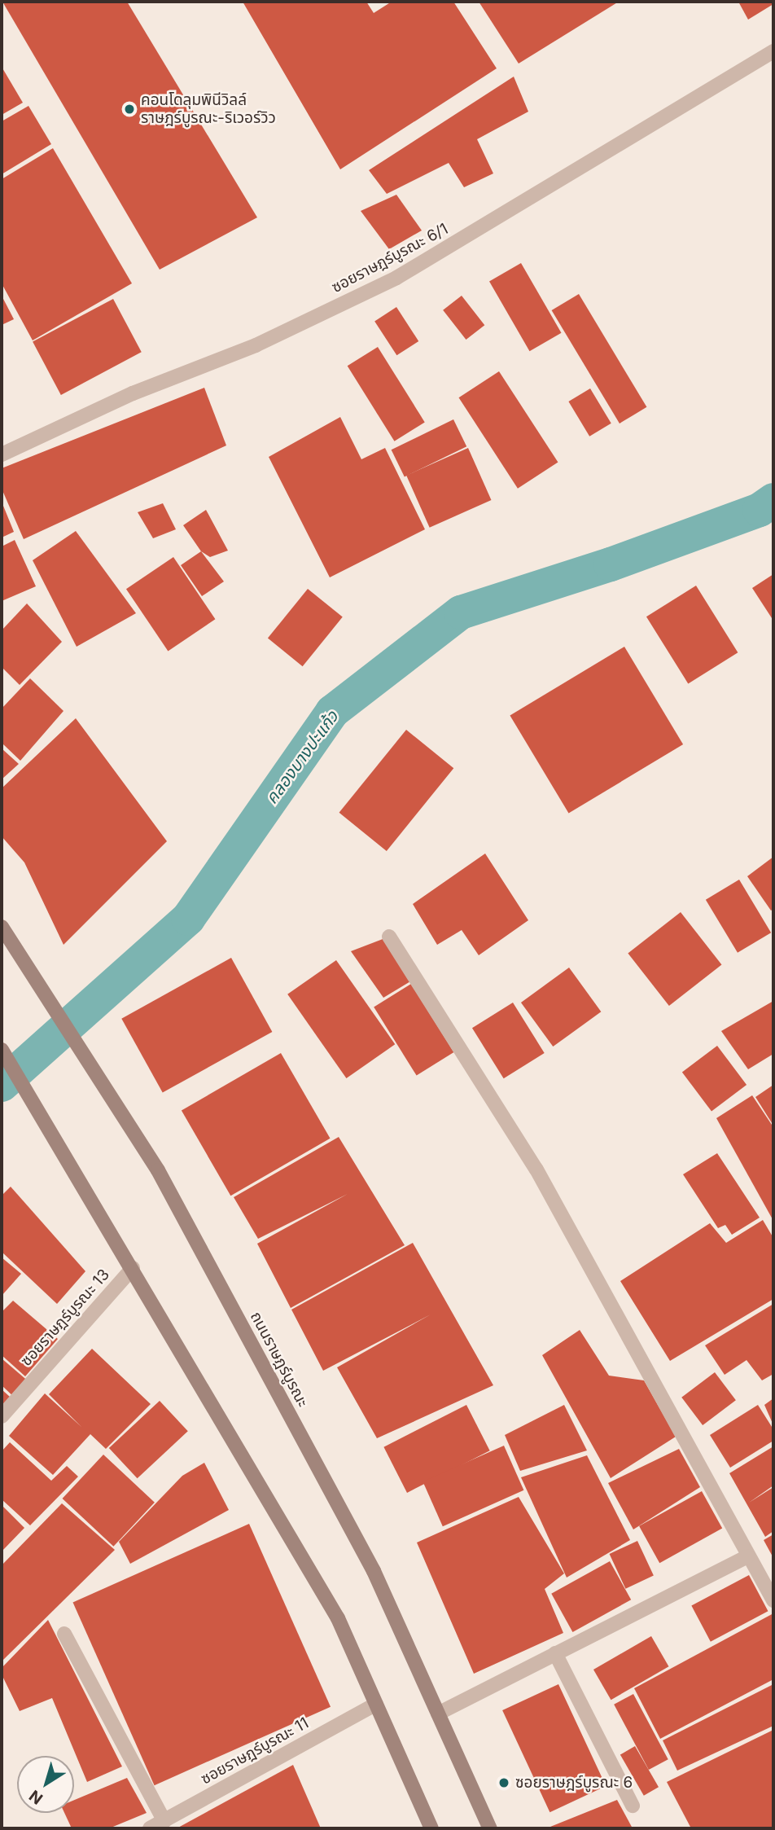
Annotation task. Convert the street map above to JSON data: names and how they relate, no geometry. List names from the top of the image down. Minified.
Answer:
{"streets":{"main road":["ถนนราษฎร์บูรณะ"],"street":["ซอยราษฎร์บูรณะ 6/1","ซอยราษฎร์บูรณะ 13","ซอยราษฎร์บูรณะ 11"]},"water":["คลองบางปะแก้ว"],"places":["คอนโดลุมพินีวิลล์ ราษฎร์บูรณะ-ริเวอร์วิว","ซอยราษฎร์บูรณะ 6"],"north":"bottom left"}
